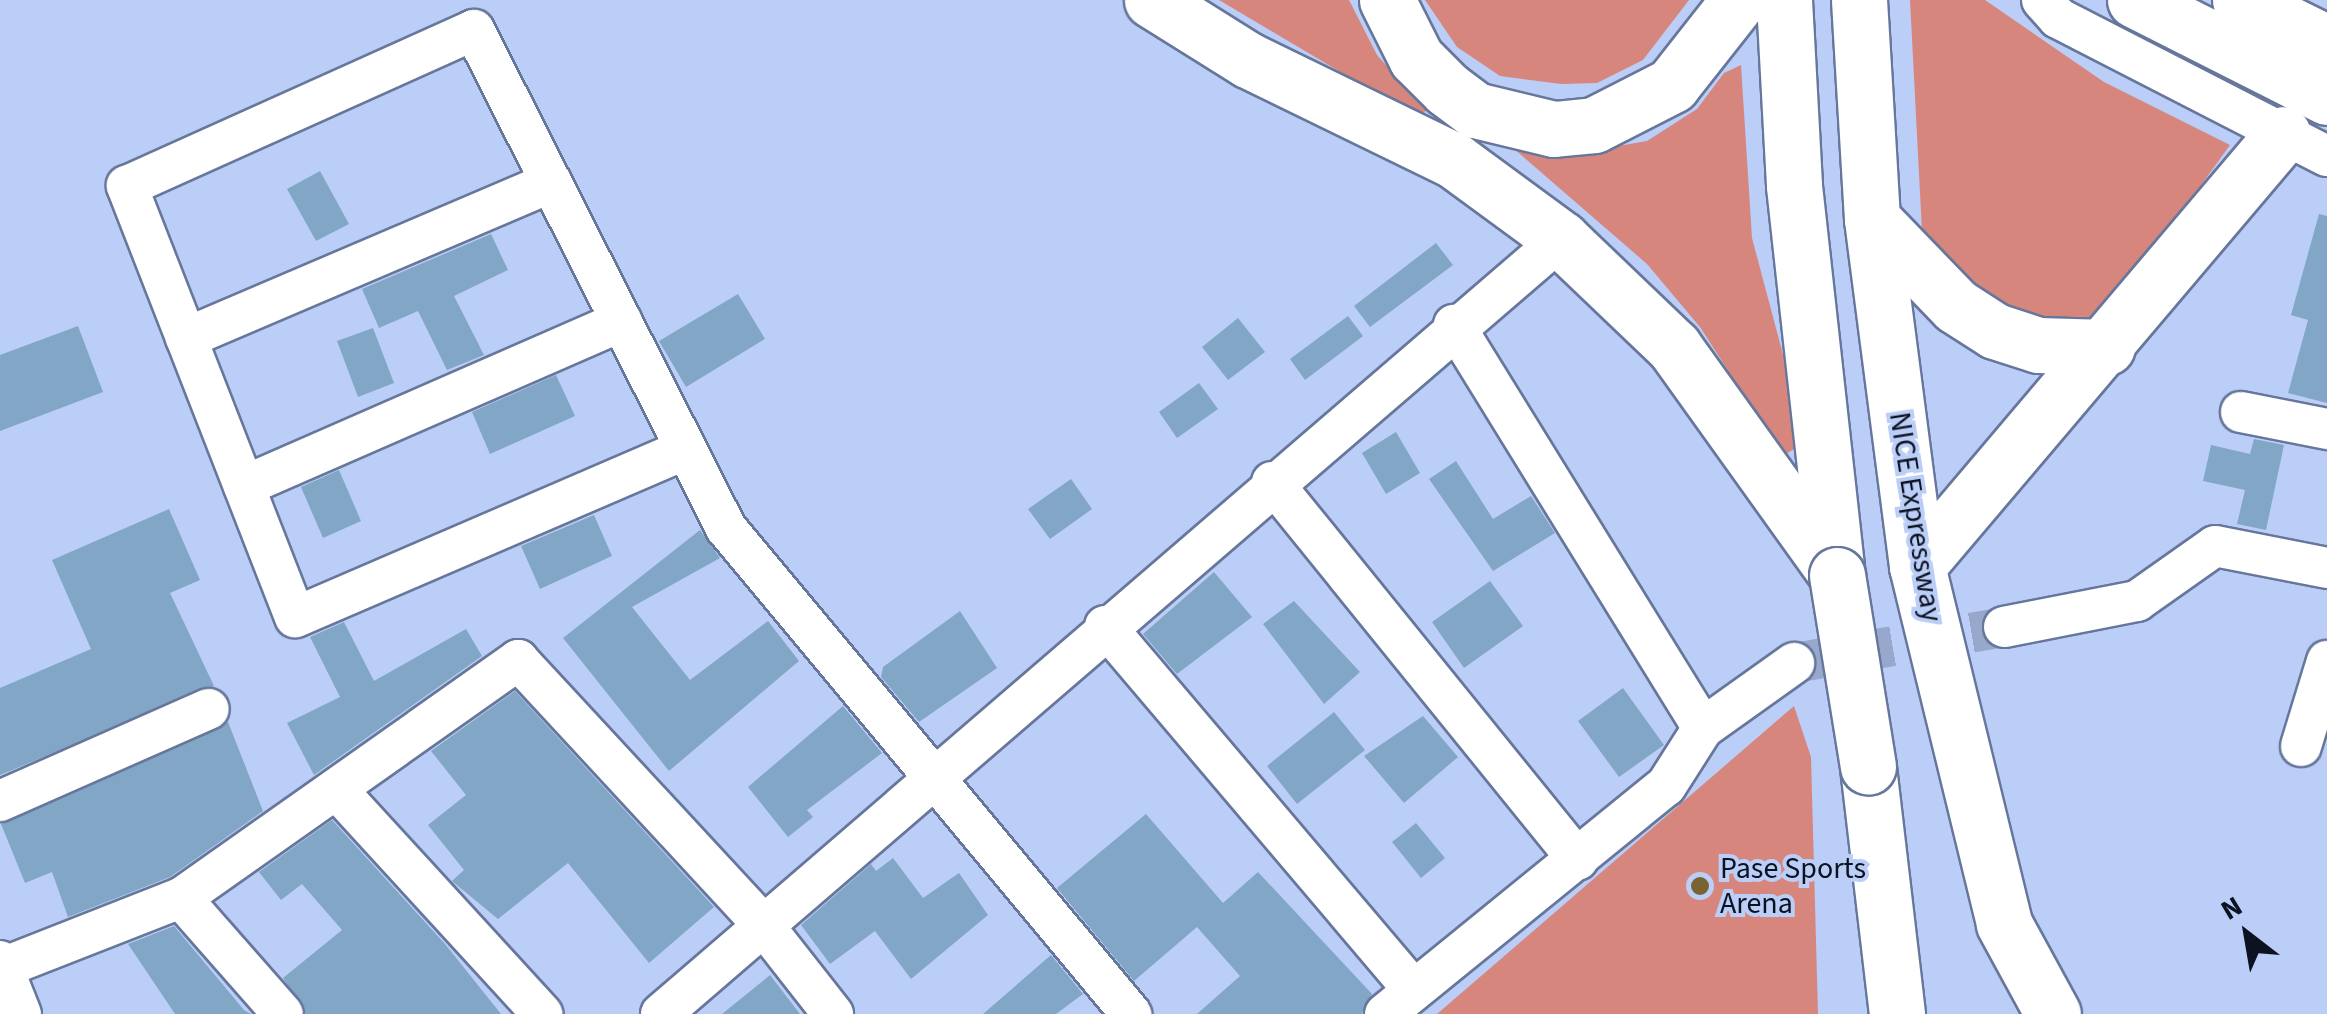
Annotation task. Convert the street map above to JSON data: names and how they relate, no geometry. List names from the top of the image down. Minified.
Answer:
{"streets":{"highway":["NICE Expressway"]},"places":["Pase Sports Arena"],"north":"top left"}
